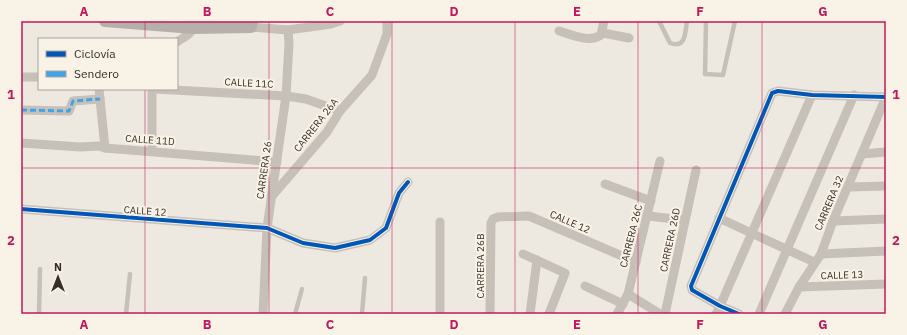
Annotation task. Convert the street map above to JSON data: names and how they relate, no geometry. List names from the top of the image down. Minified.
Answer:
{"streets":{"street":["CALLE 11C","CARRERA 26A","CALLE 11D","CARRERA 26","CARRERA 32","CALLE 12","CARRERA 26C","CARRERA 26D","CARRERA 26B","CALLE 13"]},"crossings":[["CALLE 11C","CARRERA 26A"],["CALLE 11C","CARRERA 26"],["CARRERA 26A","CARRERA 26"],["CALLE 11D","CARRERA 26"],["CARRERA 26","CALLE 12"],["CARRERA 32","CALLE 13"],["CALLE 12","CARRERA 26C"],["CALLE 12","CARRERA 26B"]],"legend":["Ciclovía","Sendero"],"north":"top","grid":{"columns":["A","B","C","D","E","F","G"],"rows":["1","2"]}}
